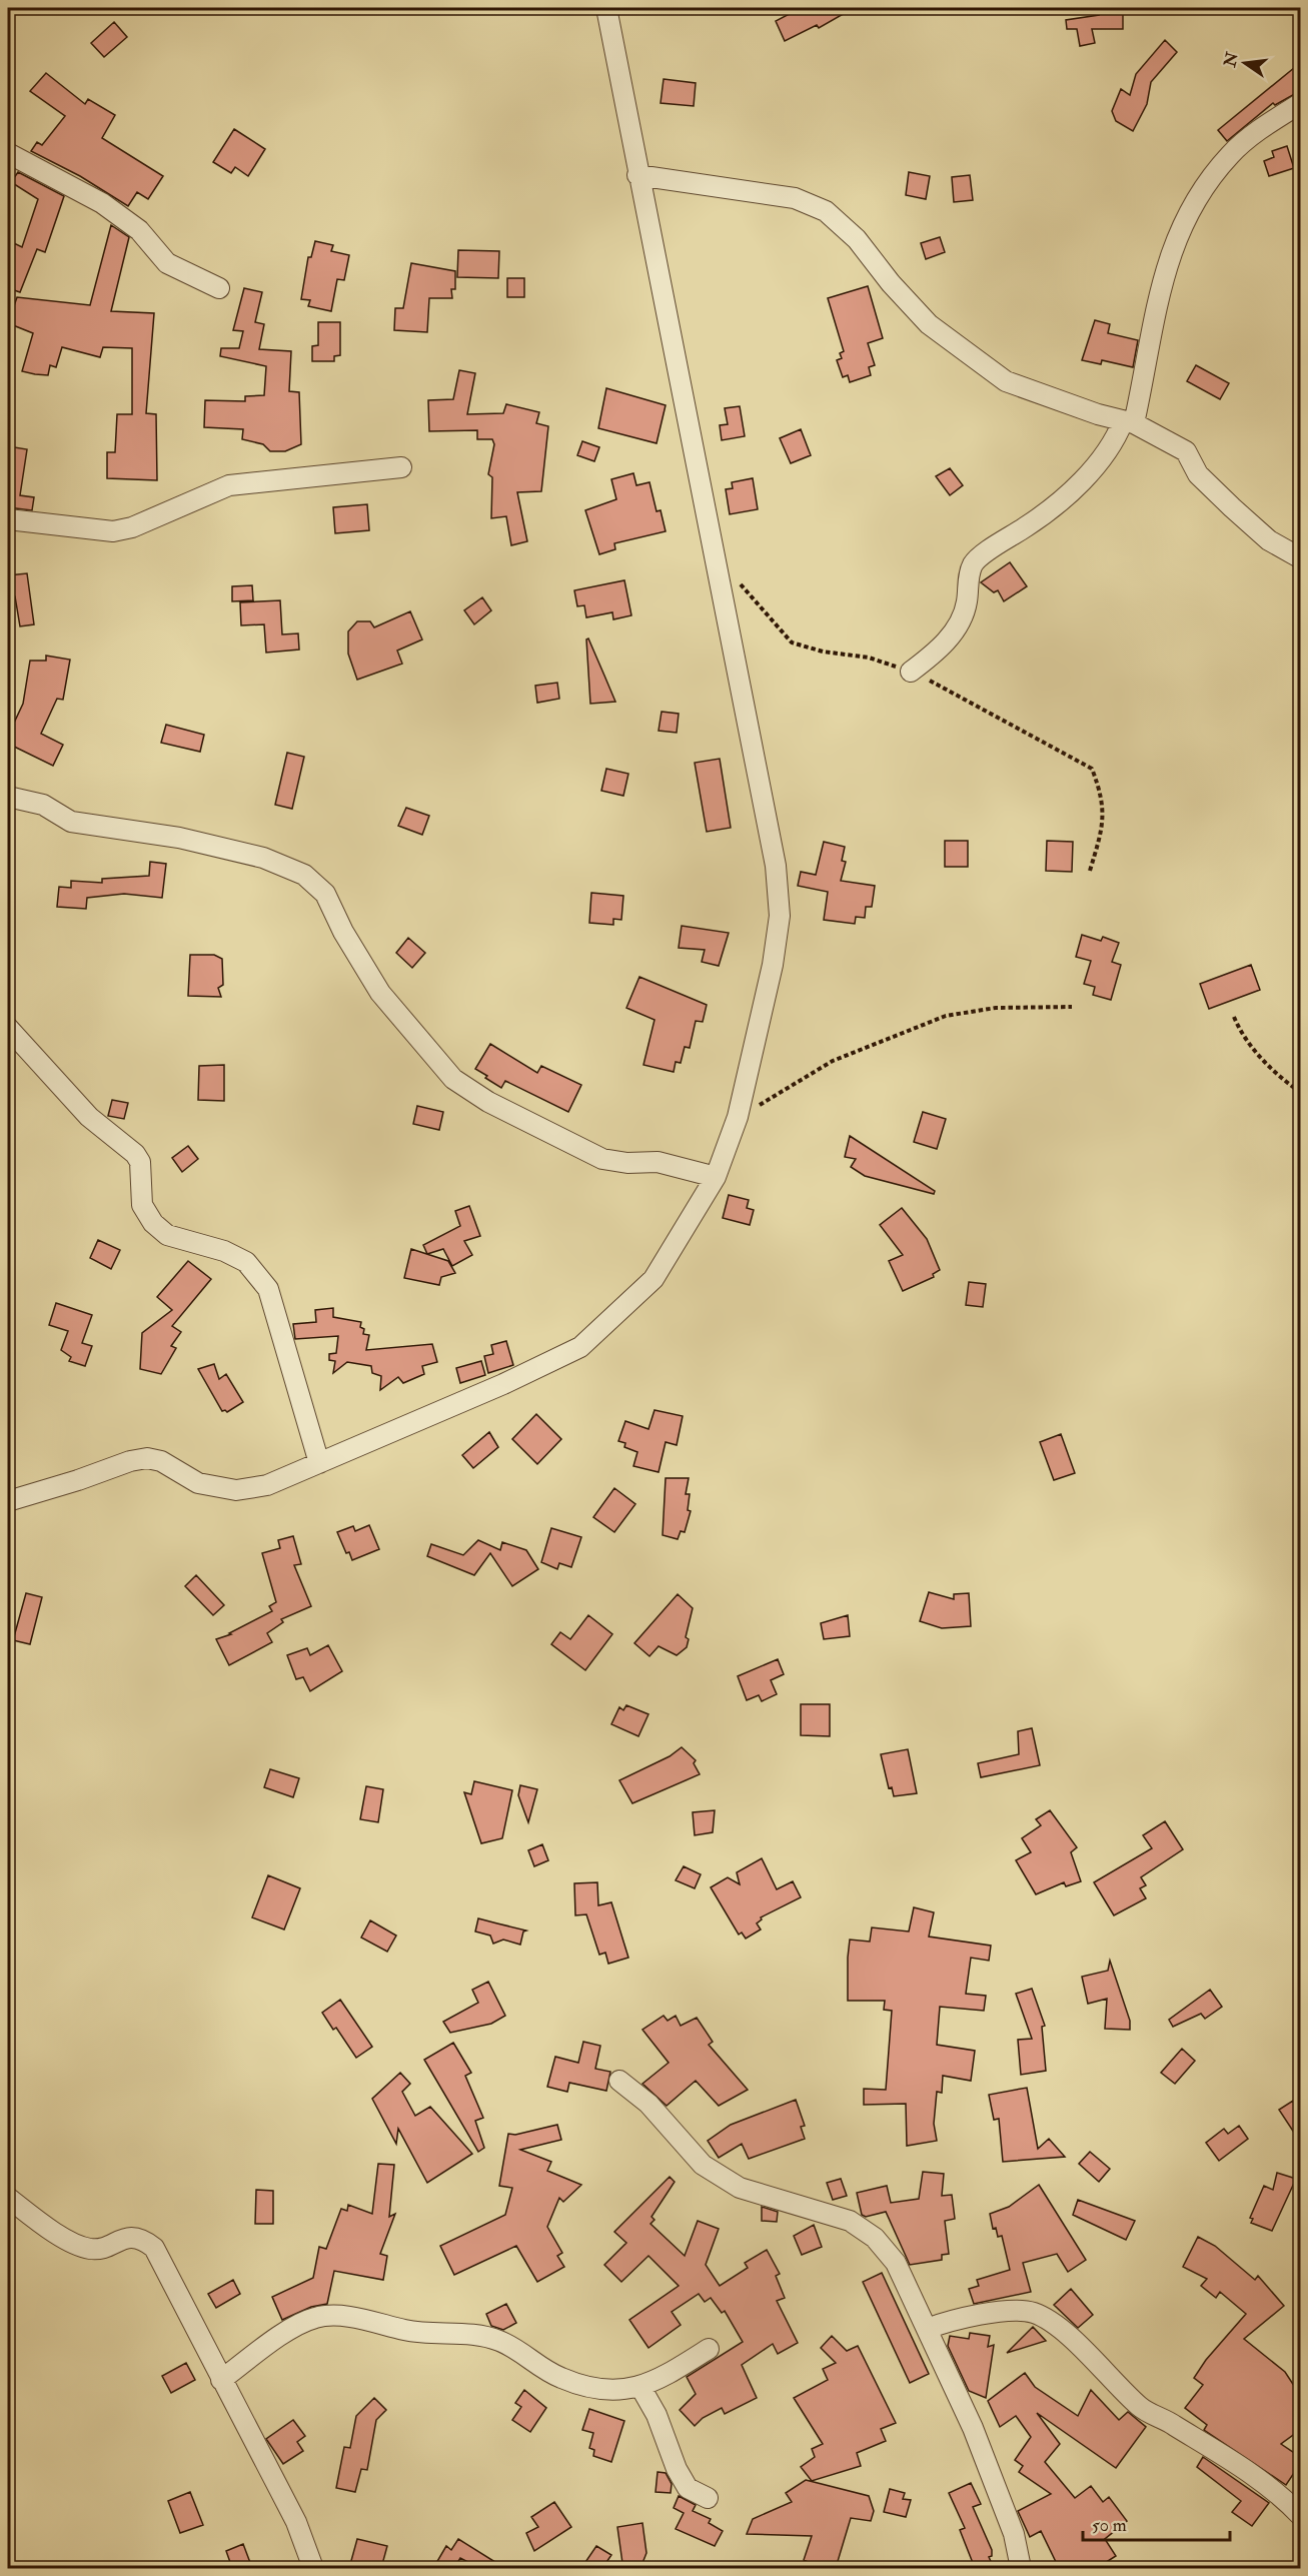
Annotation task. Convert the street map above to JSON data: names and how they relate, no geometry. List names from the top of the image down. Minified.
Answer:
{"scale_bar":"50 m","north":"left"}
